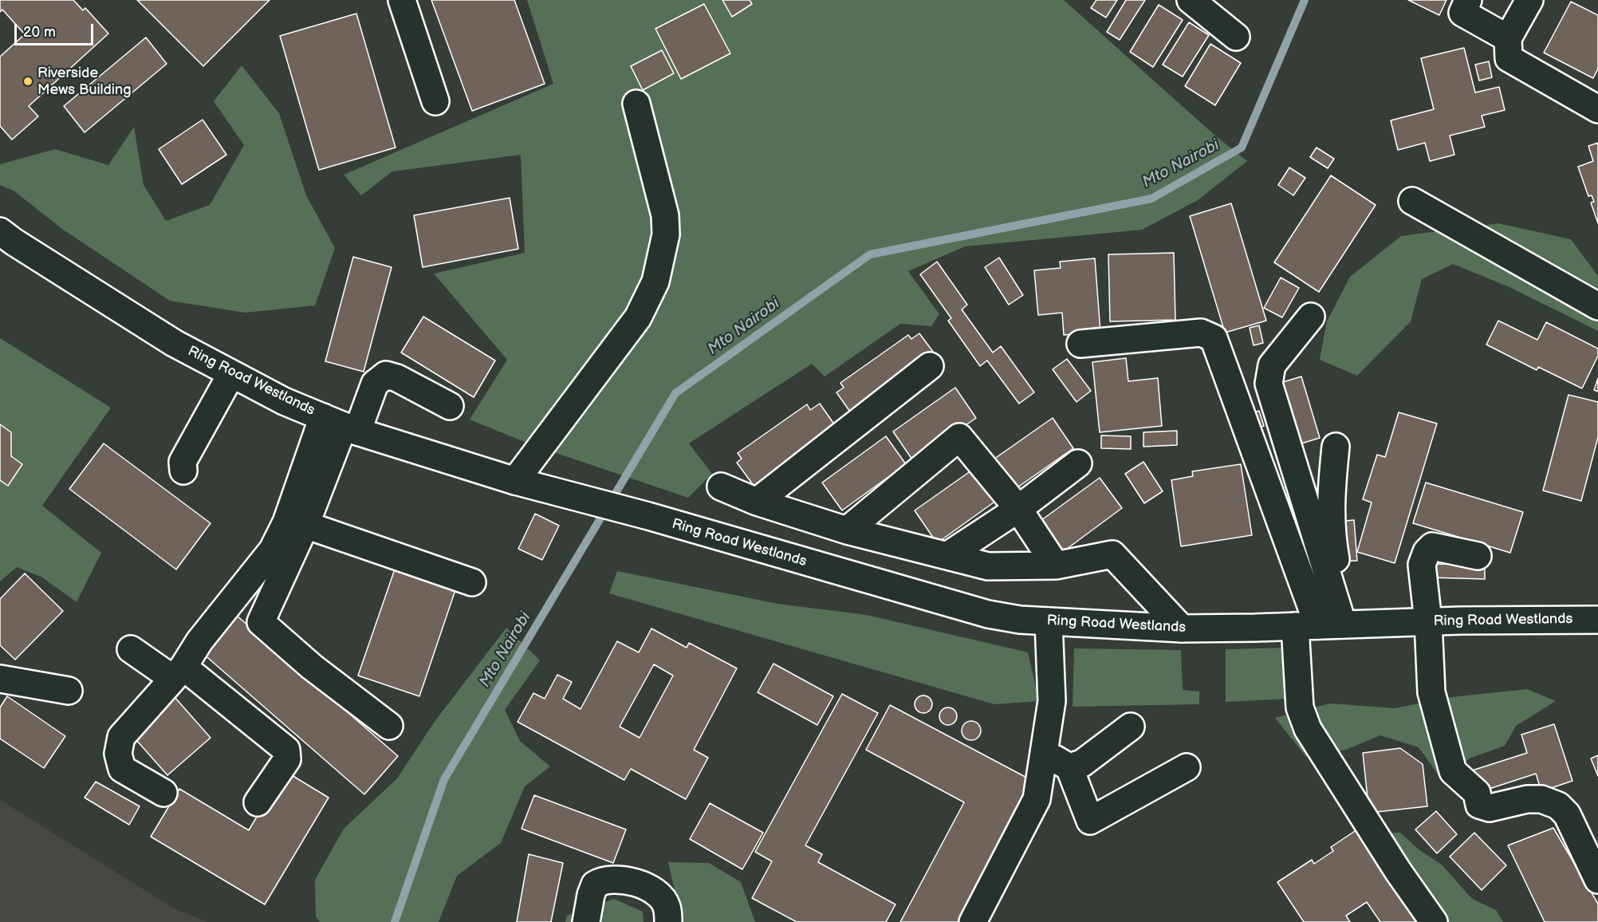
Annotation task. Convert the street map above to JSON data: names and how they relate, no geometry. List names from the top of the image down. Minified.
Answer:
{"streets":{"main road":["Ring Road Westlands"]},"water":["Mto Nairobi"],"places":["Riverside Mews Building"],"scale_bar":"20 m"}
